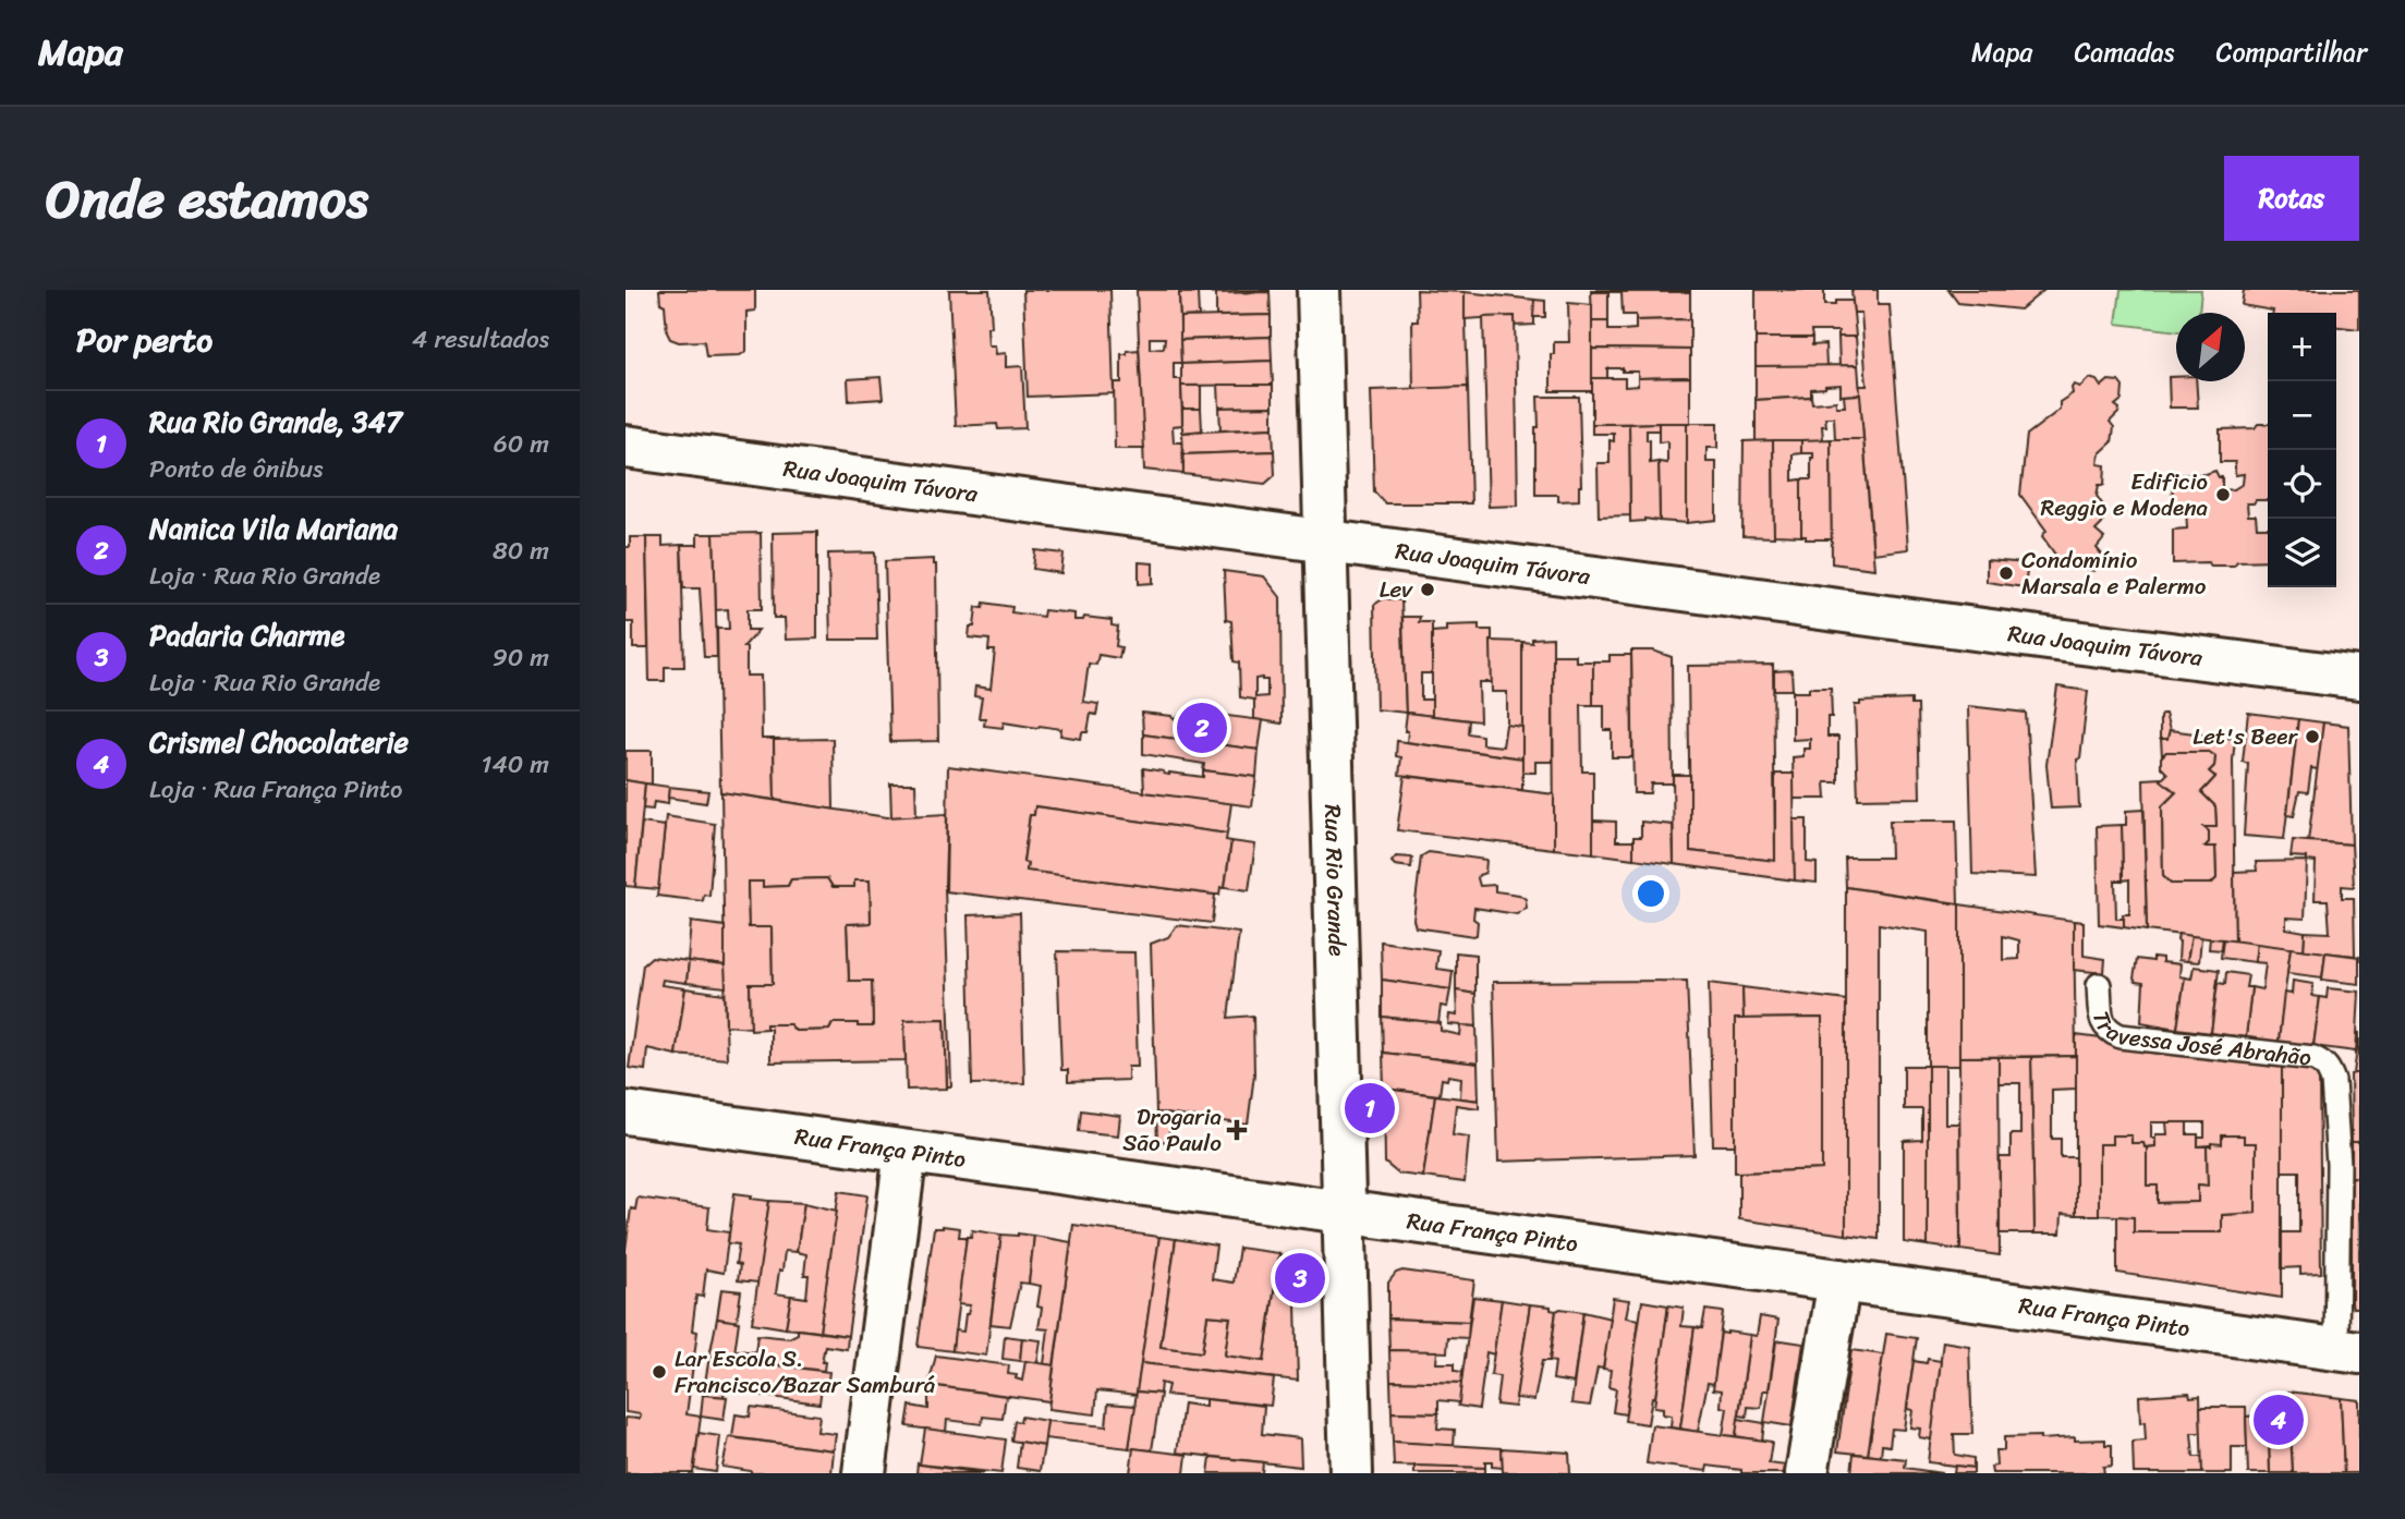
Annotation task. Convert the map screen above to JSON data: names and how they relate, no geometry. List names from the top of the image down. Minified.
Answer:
{"streets":{"street":["Rua Joaquim Távora","Rua Rio Grande","Rua França Pinto"],"lane":["Travessa José Abrahão"]},"crossings":[["Rua Joaquim Távora","Rua Rio Grande"],["Rua Rio Grande","Rua França Pinto"],["Travessa José Abrahão","Rua França Pinto"]],"places":{"other":["Edificio Reggio e Modena","Condomínio Marsala e Palermo","Lev","Let's Beer","Lar Escola S. Francisco/Bazar Samburá"],"health":["Drogaria São Paulo"]},"north":"top right","page":{"header":"Mapa","nav":["Mapa","Camadas","Compartilhar"],"title":"Onde estamos","buttons":"Rotas","heading":["Por perto","4 resultados"],"map_buttons":["+","−"],"list":[{"mark":"1","name":"Rua Rio Grande, 347","note":"Ponto de ônibus","value":"60 m"},{"mark":"2","name":"Nanica Vila Mariana","note":"Loja · Rua Rio Grande","value":"80 m"},{"mark":"3","name":"Padaria Charme","note":"Loja · Rua Rio Grande","value":"90 m"},{"mark":"4","name":"Crismel Chocolaterie","note":"Loja · Rua França Pinto","value":"140 m"}],"pins":["2","1","3","4"]}}
